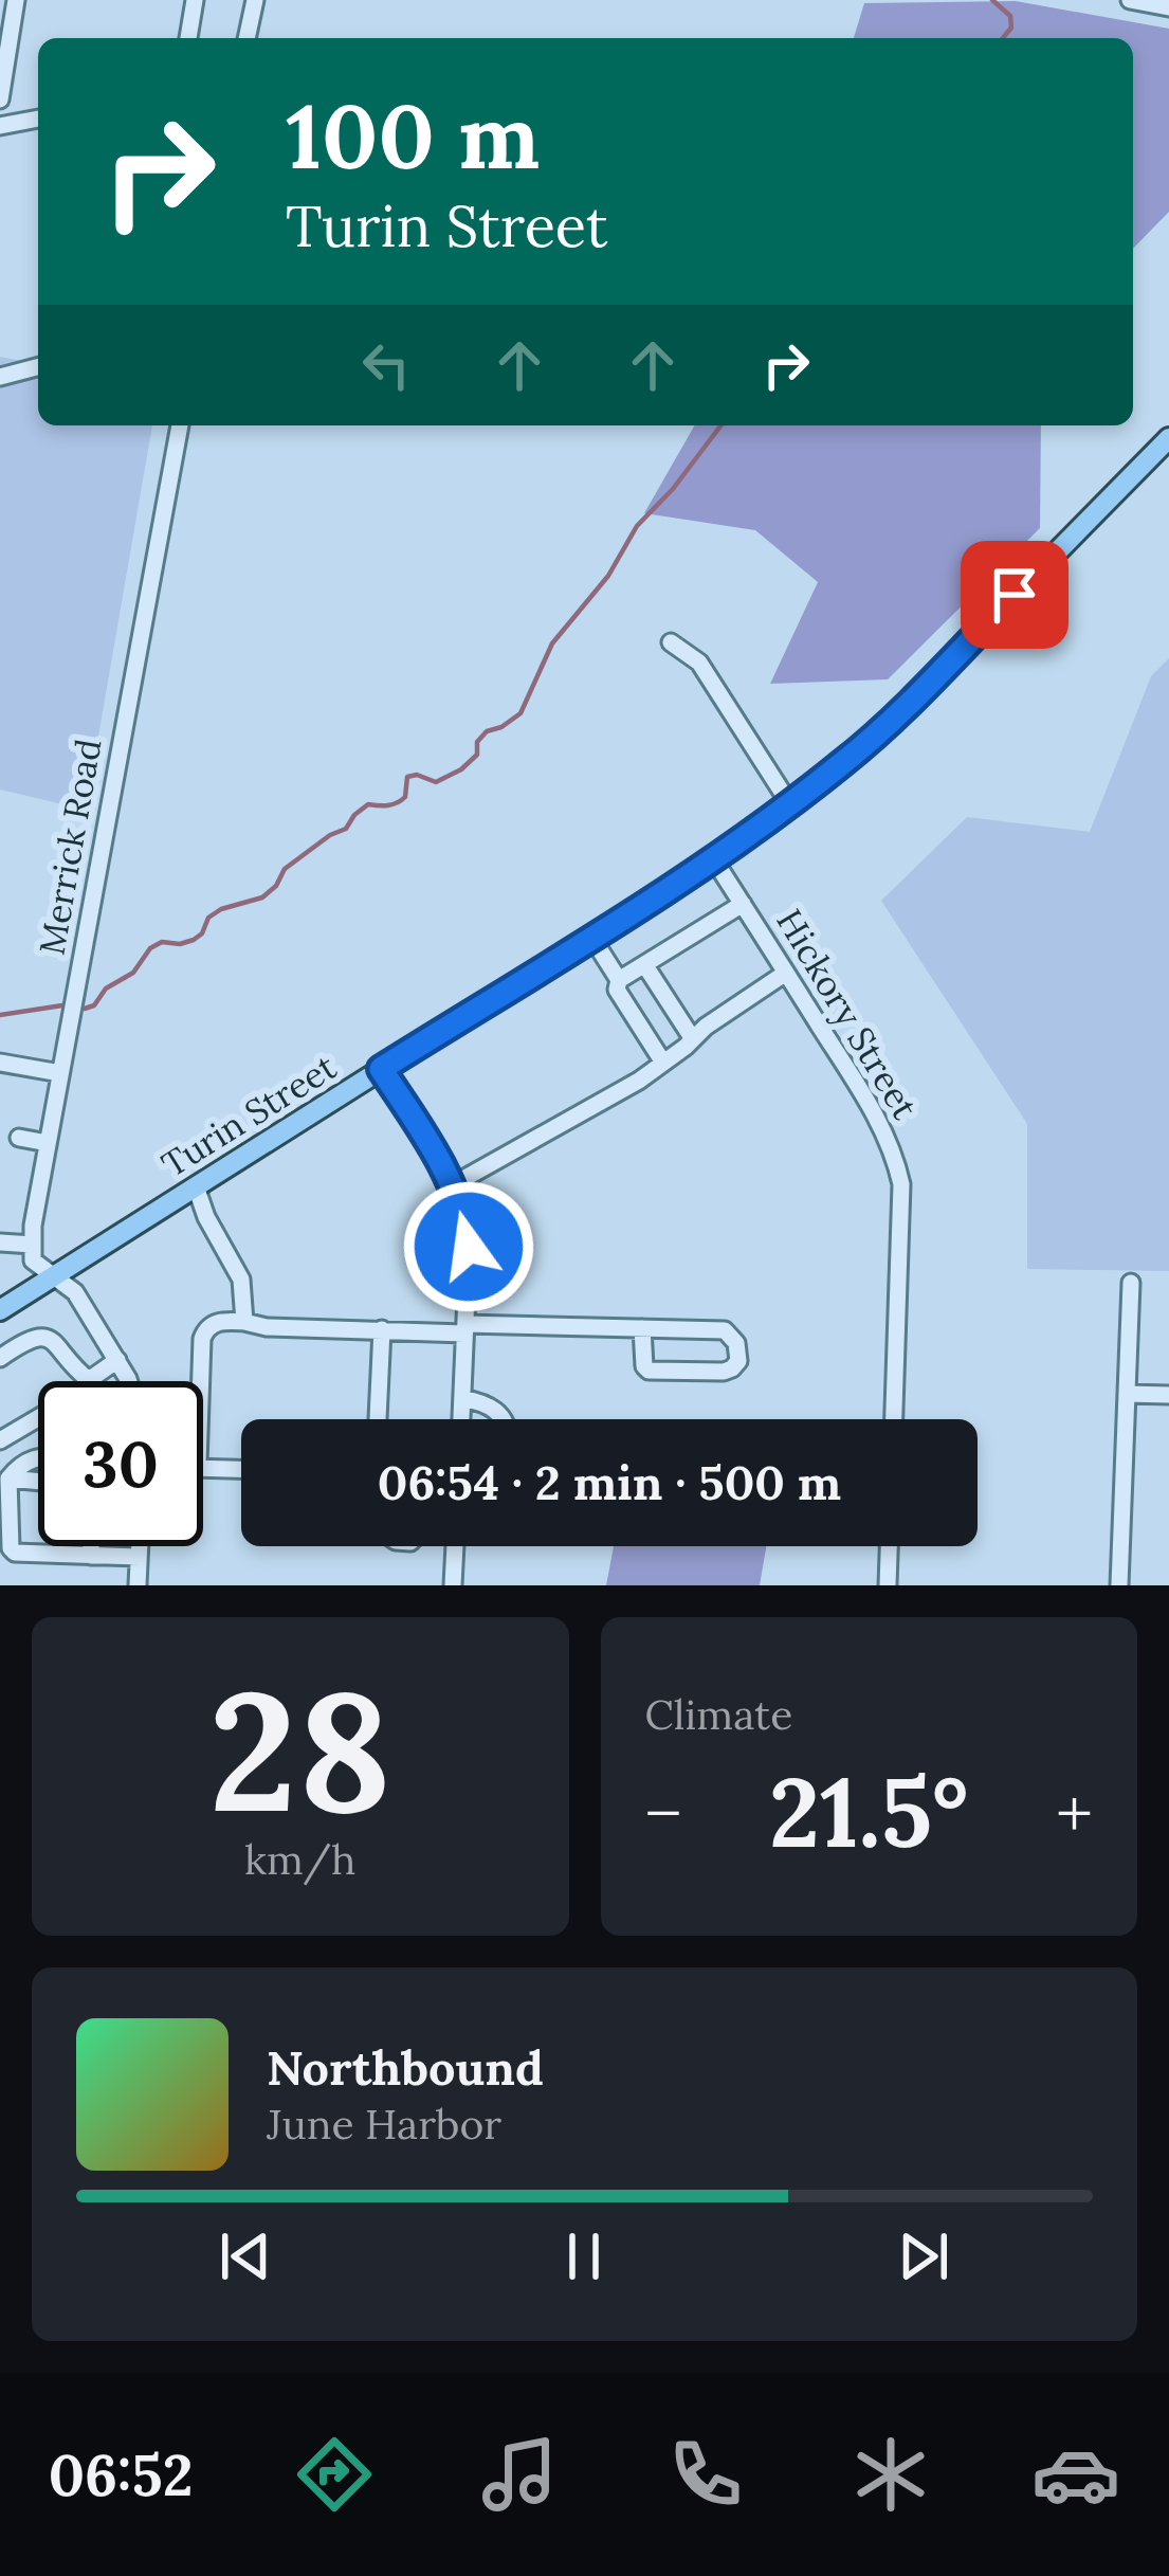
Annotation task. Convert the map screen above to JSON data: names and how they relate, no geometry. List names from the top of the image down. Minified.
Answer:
{"streets":{"main road":["Turin Street"],"street":["Merrick Road","Hickory Street"]},"crossings":[["Hickory Street","Turin Street"]],"page":{"turn":["100 m","Turin Street"],"limit":"30","trip":"06:54 · 2 min · 500 m","tile":[["28","km/h"],"Climate"],"heat":["−","21.5°","+"],"song":["Northbound","June Harbor"],"tabs":"06:52"}}
